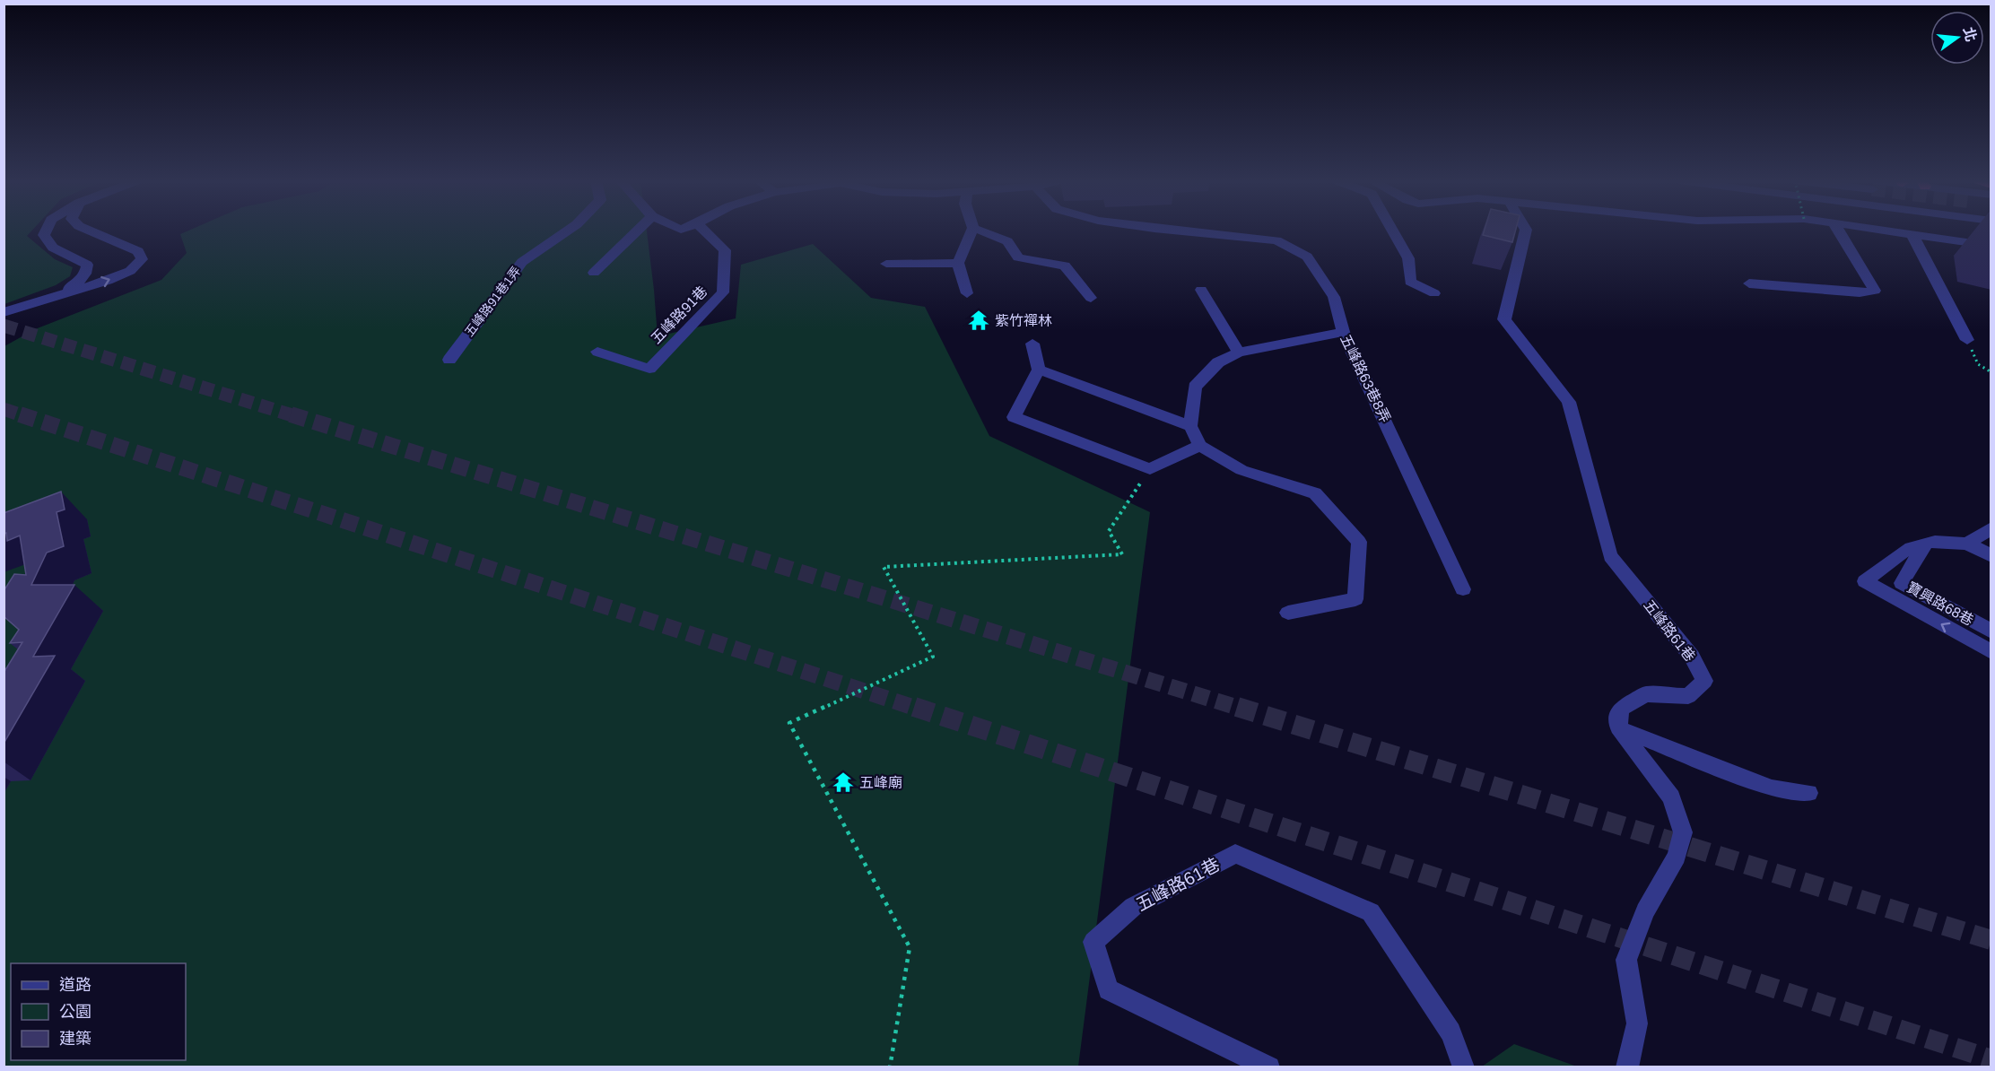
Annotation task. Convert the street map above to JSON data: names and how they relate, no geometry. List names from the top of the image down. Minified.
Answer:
{"streets":{"street":["五峰路91巷1弄","五峰路91巷","五峰路63巷8弄","寶興路68巷","五峰路61巷"]},"places":{"temple":["紫竹禪林","五峰廟"]},"legend":["道路","公園","建築"],"north":"right"}
